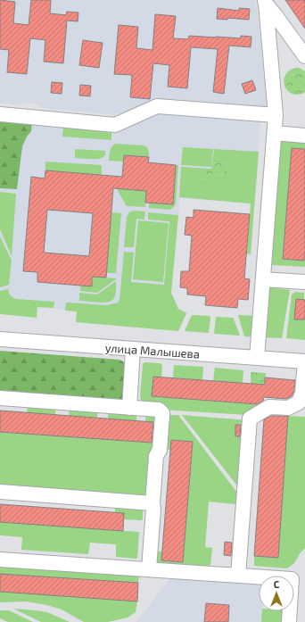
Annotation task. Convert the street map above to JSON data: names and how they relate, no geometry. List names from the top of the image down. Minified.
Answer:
{"streets":{"street":["улица Малышева"]},"north":"top"}
